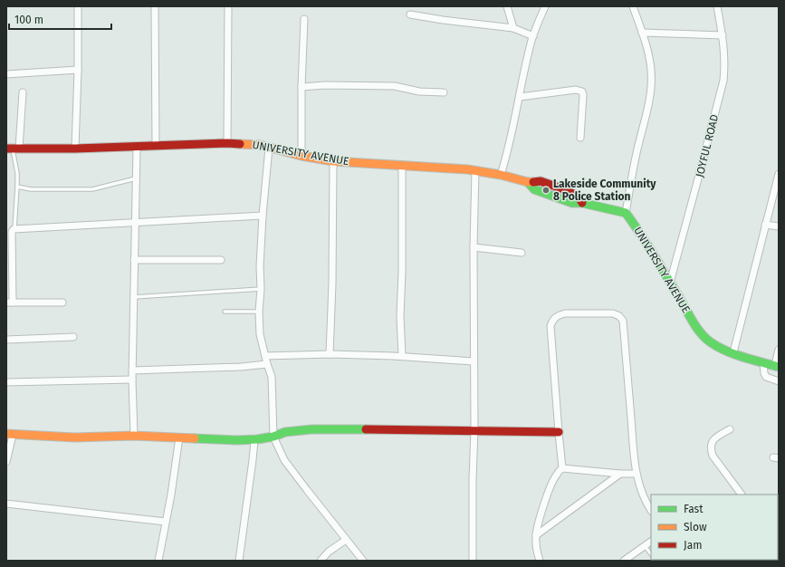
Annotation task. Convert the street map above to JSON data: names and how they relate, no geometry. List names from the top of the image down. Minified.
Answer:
{"streets":{"street":["JOYFUL ROAD","UNIVERSITY AVENUE"]},"crossings":[["JOYFUL ROAD","UNIVERSITY AVENUE"]],"places":["Lakeside Community 8 Police Station"],"legend":["Fast","Slow","Jam"],"scale_bar":"100 m"}
